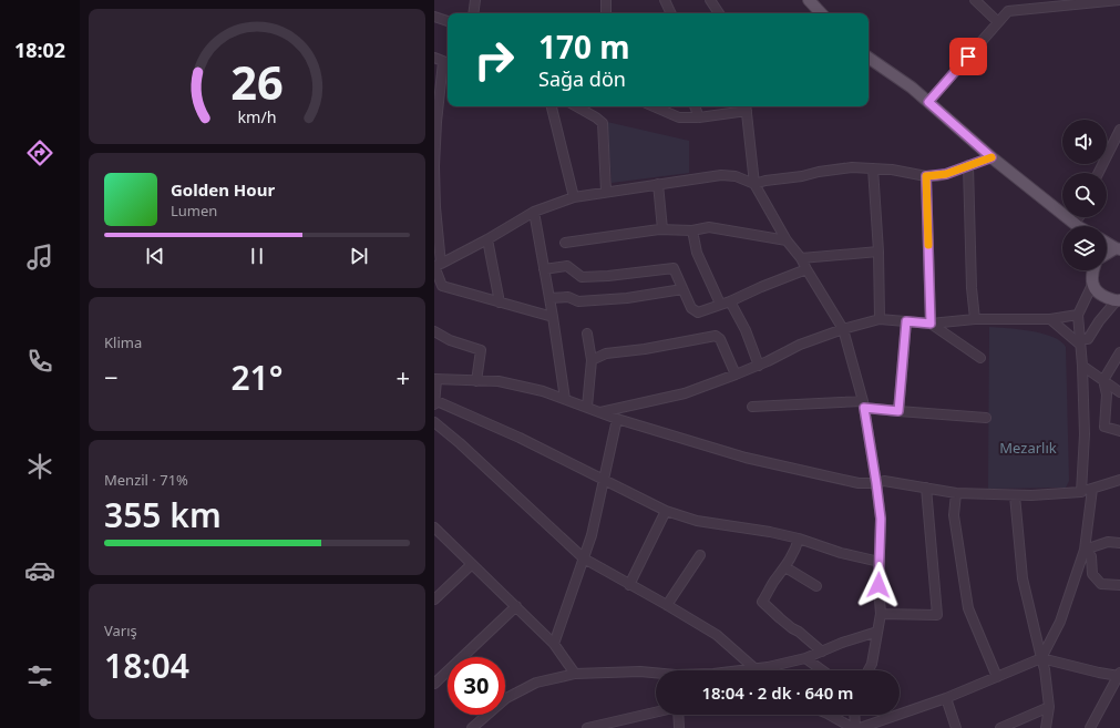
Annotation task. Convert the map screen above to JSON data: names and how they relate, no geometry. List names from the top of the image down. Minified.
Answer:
{"parks":["Mezarlık"],"page":{"tabs":"18:02","turn":["170 m","Sağa dön"],"song":["Golden Hour","Lumen"],"tile":["Klima",["Menzil · 71%","355 km"],["Varış","18:04"]],"heat":["−","21°","+"],"limit":"30","trip":"18:04 · 2 dk · 640 m","gauge":["26","km/h"]}}
